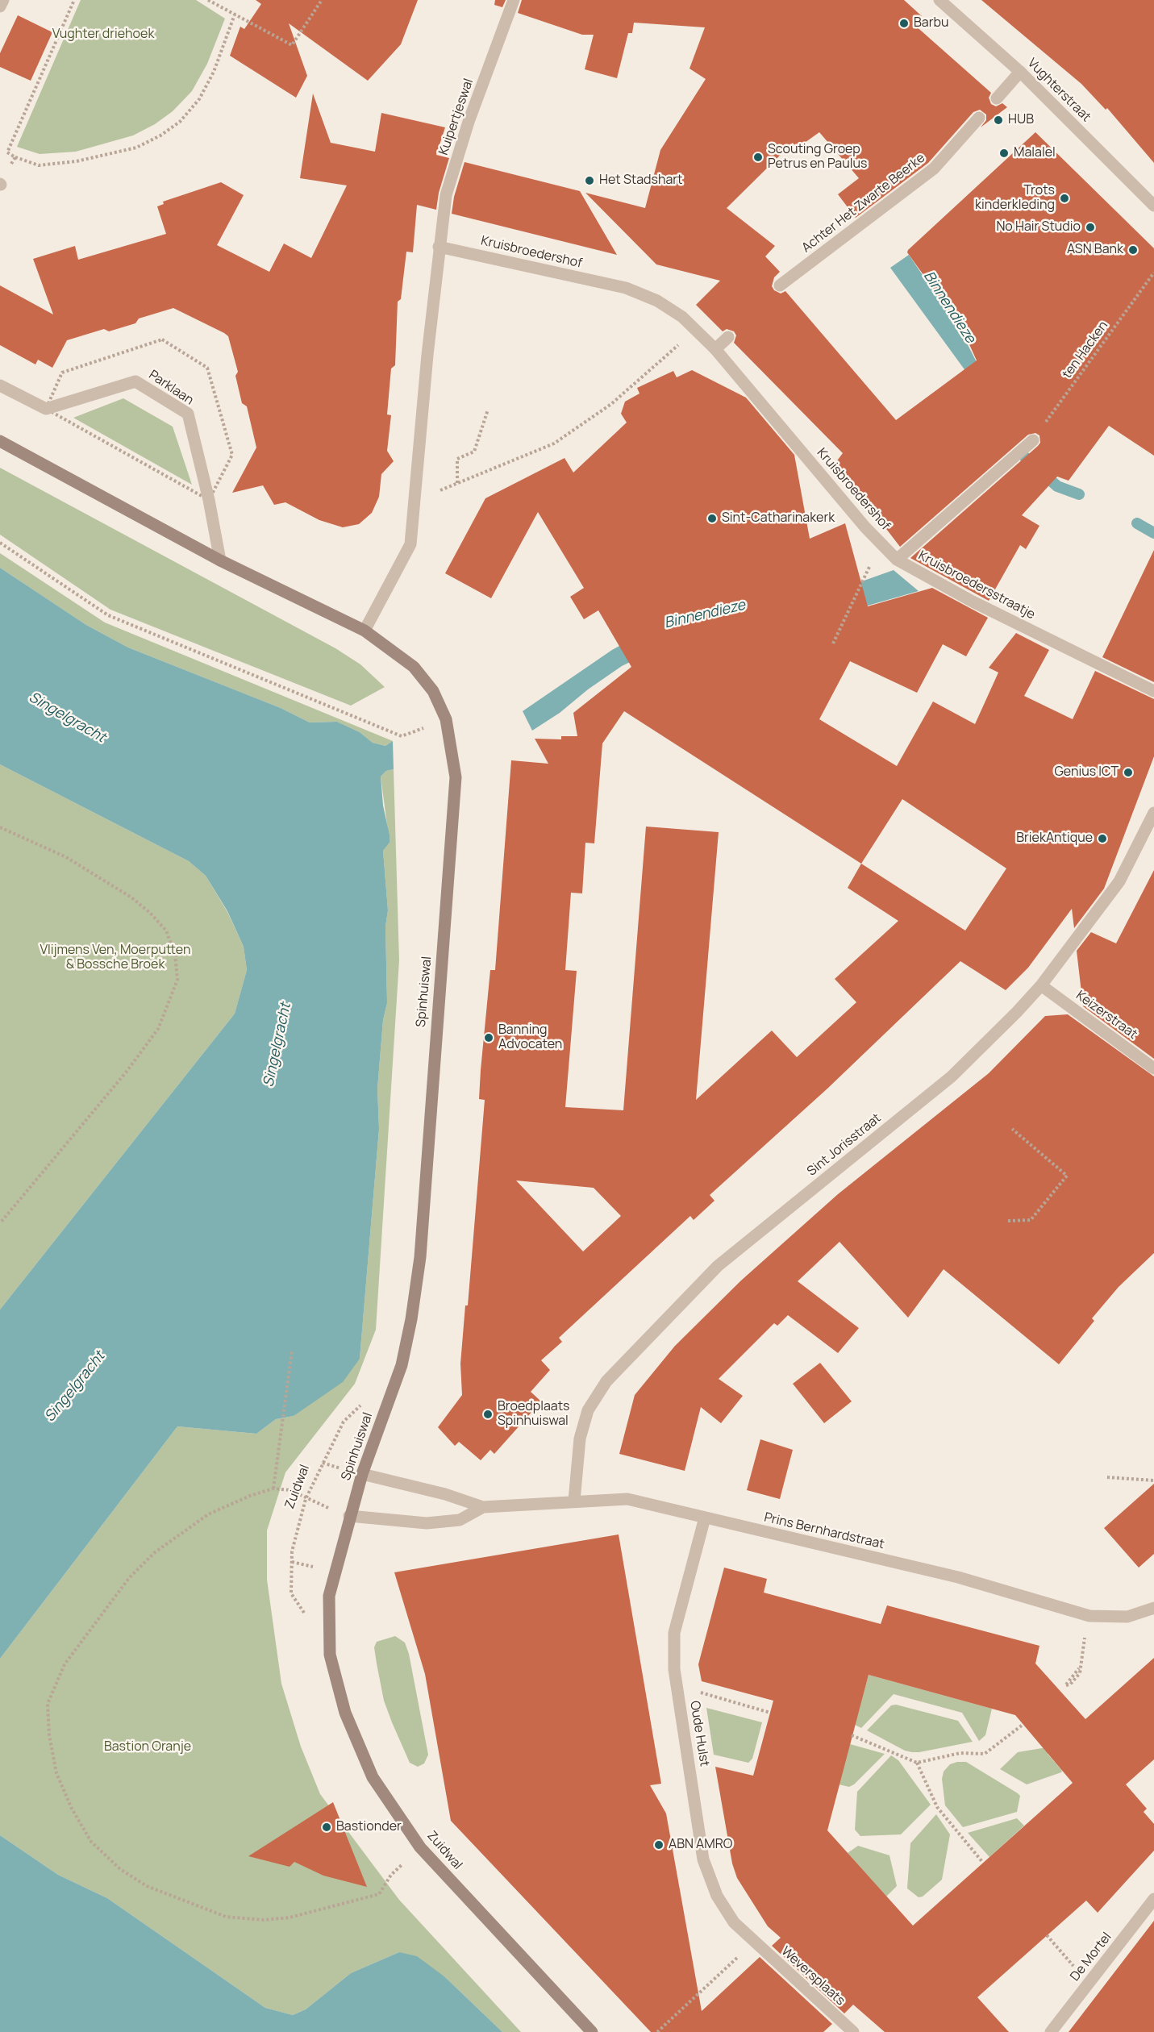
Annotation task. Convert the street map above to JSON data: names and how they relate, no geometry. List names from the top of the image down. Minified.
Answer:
{"streets":{"main road":["Spinhuiswal","Zuidwal"],"street":["Vughterstraat","Kuipertjeswal","Achter Het Zwarte Beerke","Kruisbroedershof","Parklaan","Kruisbroedersstraatje","Keizerstraat","Sint Jorisstraat","Prins Bernhardstraat","Oude Hulst","De Mortel","Weversplaats"],"path":["ten Hacken"]},"crossings":[["Kuipertjeswal","Kruisbroedershof"],["Kruisbroedershof","Kruisbroedersstraatje"],["ten Hacken","Kruisbroedersstraatje"],["Spinhuiswal","Zuidwal"],["Spinhuiswal","Prins Bernhardstraat"],["Keizerstraat","Sint Jorisstraat"],["Sint Jorisstraat","Prins Bernhardstraat"],["Zuidwal","Prins Bernhardstraat"],["Prins Bernhardstraat","Oude Hulst"],["Oude Hulst","Weversplaats"]],"water":["Binnendieze","Singelgracht"],"parks":["Vughter driehoek","Vlijmens Ven, Moerputten & Bossche Broek","Bastion Oranje"],"places":["Barbu","HUB","Malalel","Scouting Groep Petrus en Paulus","Het Stadshart","Trots kinderkleding","No Hair Studio","ASN Bank","Sint-Catharinakerk","Genius ICT","BriekAntique","Banning Advocaten","Broedplaats Spinhuiswal","Bastionder","ABN AMRO"]}
